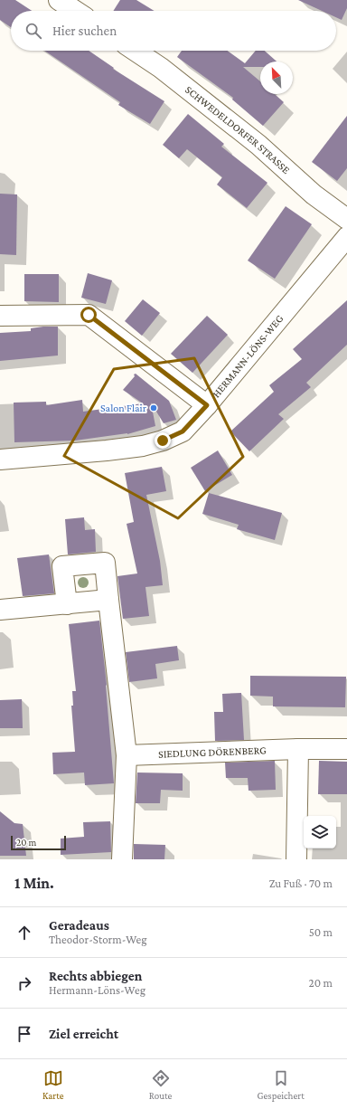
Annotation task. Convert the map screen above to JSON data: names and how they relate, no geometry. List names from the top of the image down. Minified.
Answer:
{"streets":{"street":["SCHWEDELDORFER STRASSE","HERMANN-LÖNS-WEG","SIEDLUNG DÖRENBERG"]},"places":["Salon Flair"],"scale_bar":"20 m","north":"top left","page":{"search":"Hier suchen","scale":"20 m","heading":["1 Min.","Zu Fuß · 70 m"],"list":[["Geradeaus","Theodor-Storm-Weg","50 m"],["Rechts abbiegen","Hermann-Löns-Weg","20 m"],"Ziel erreicht"],"nav":["Karte","Route","Gespeichert"]}}
